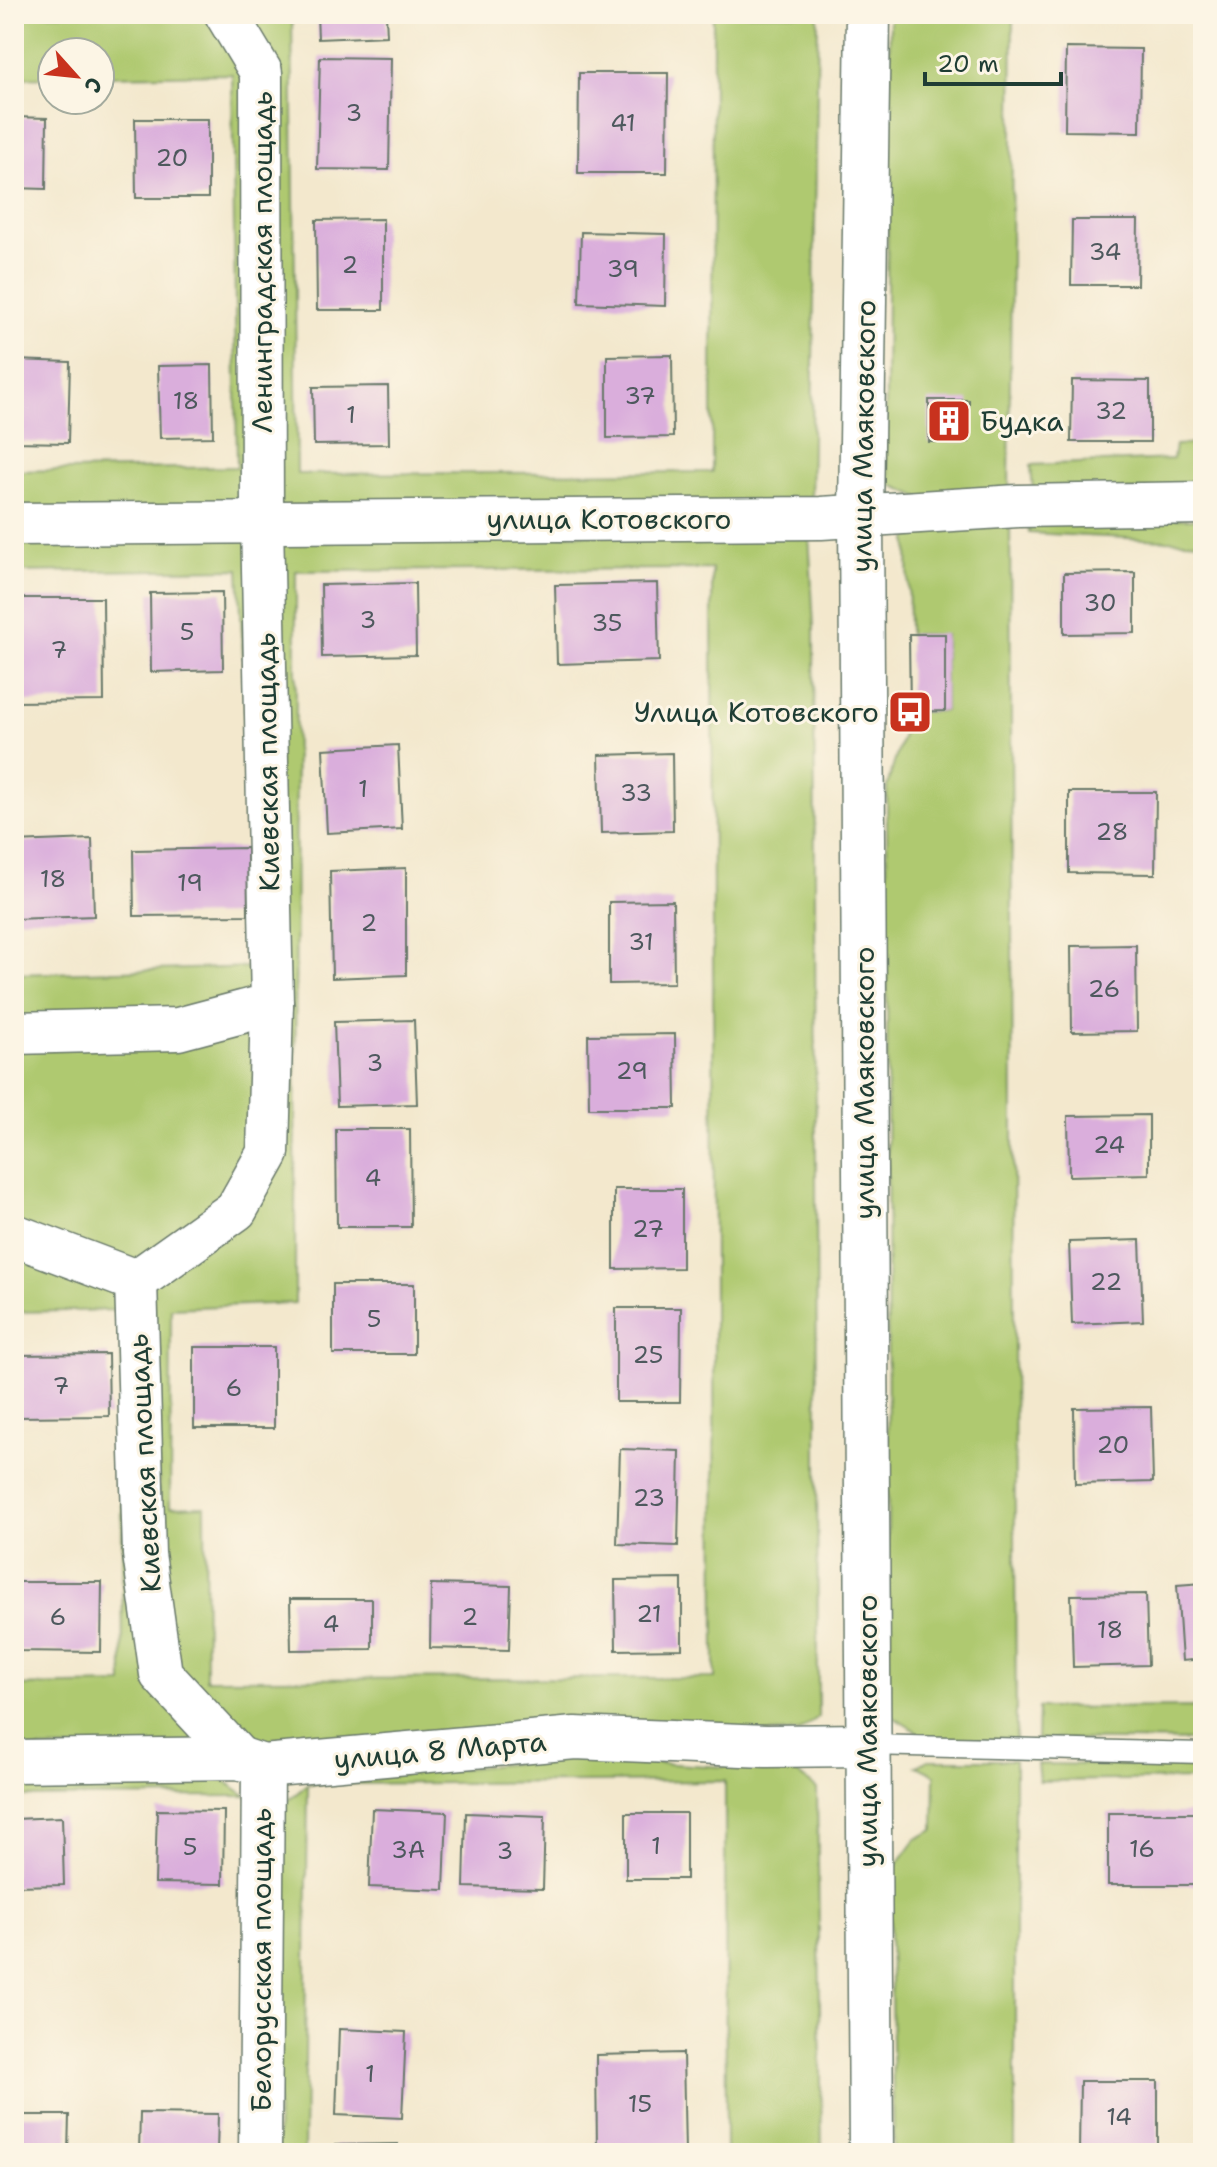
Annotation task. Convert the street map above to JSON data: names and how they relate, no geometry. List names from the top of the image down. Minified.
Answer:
{"streets":{"main road":["улица Маяковского"],"street":["Ленинградская площадь","улица Котовского","Киевская площадь","улица 8 Марта","Белорусская площадь"]},"crossings":[["Ленинградская площадь","улица Котовского"],["Ленинградская площадь","Киевская площадь"],["улица Маяковского","улица Котовского"],["улица Маяковского","улица 8 Марта"],["улица Котовского","Киевская площадь"],["Киевская площадь","улица 8 Марта"],["Киевская площадь","Белорусская площадь"],["улица 8 Марта","Белорусская площадь"]],"places":{"building":["Будка"],"bus stop":["Улица Котовского"]},"house_numbers":["3","41","20","34","2","39","37","18","32","1","30","3","35","5","7","1","33","28","18","19","2","31","26","3","29","24","4","27","22","5","25","7","6","20","23","21","6","2","4","18","1","5","16","3А","3","1","15","14"],"scale_bar":"20 m","north":"bottom right"}
